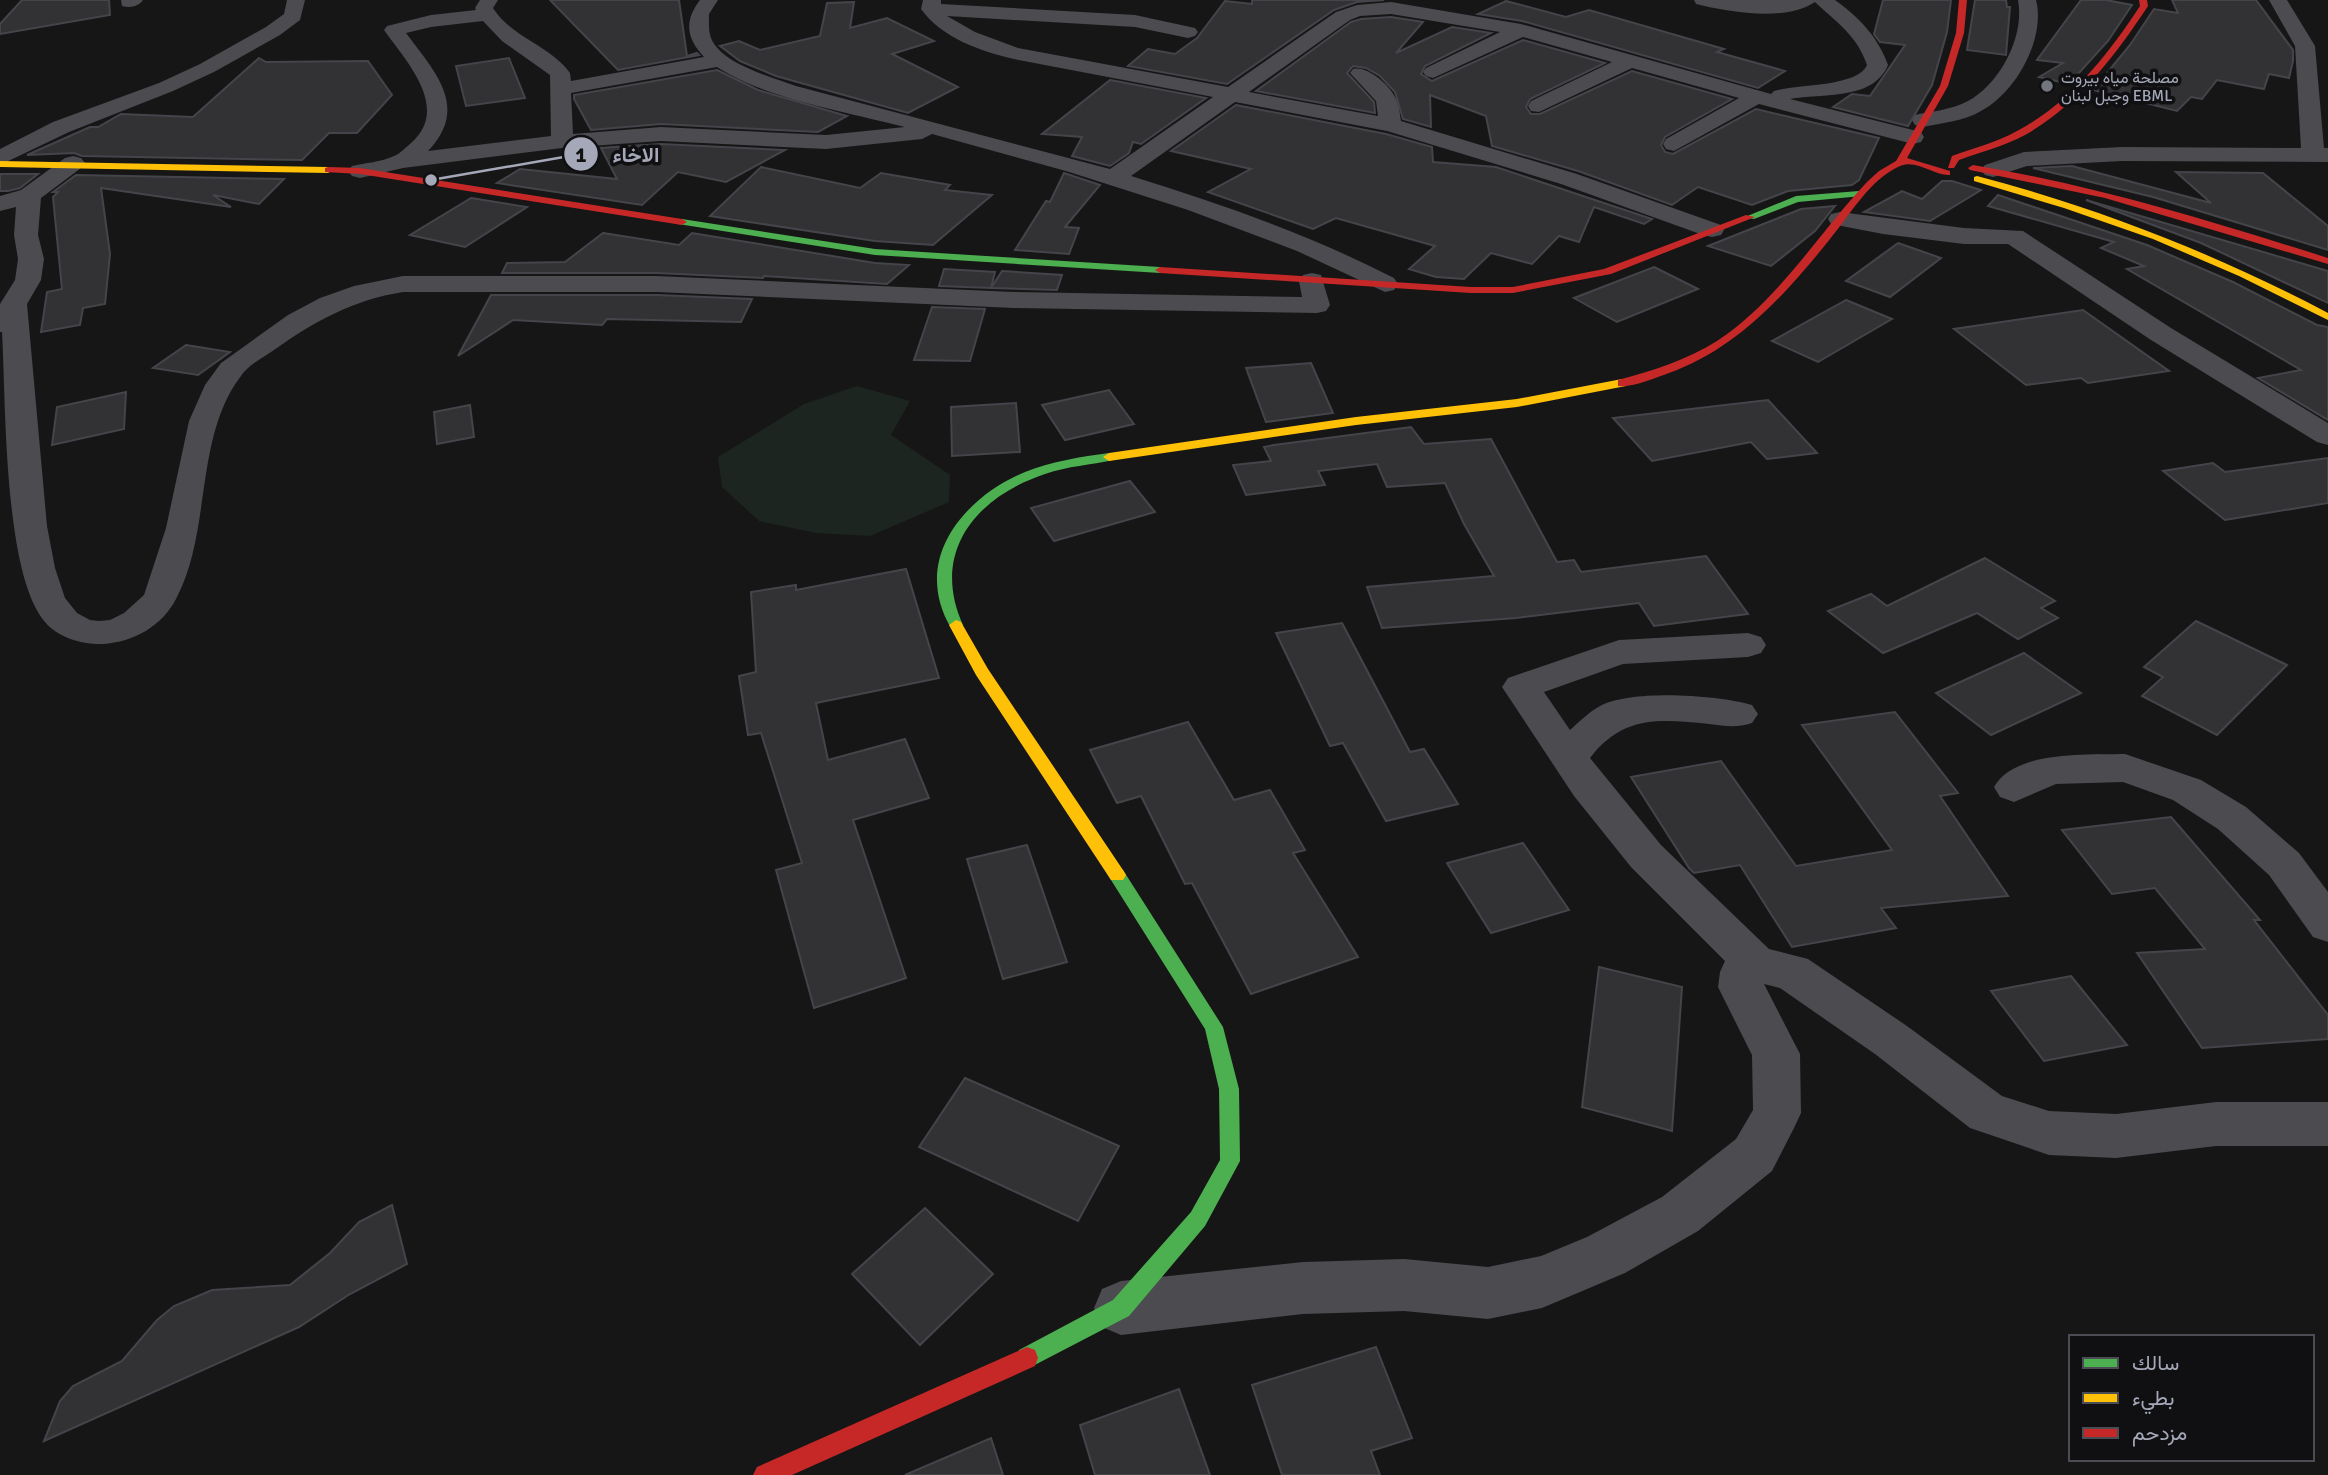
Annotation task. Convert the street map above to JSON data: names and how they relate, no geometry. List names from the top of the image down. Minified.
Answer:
{"places":["مصلحة مياه بيروت وجبل لبنان EBML","الاخاء"],"legend":["سالك","بطيء","مزدحم"]}
